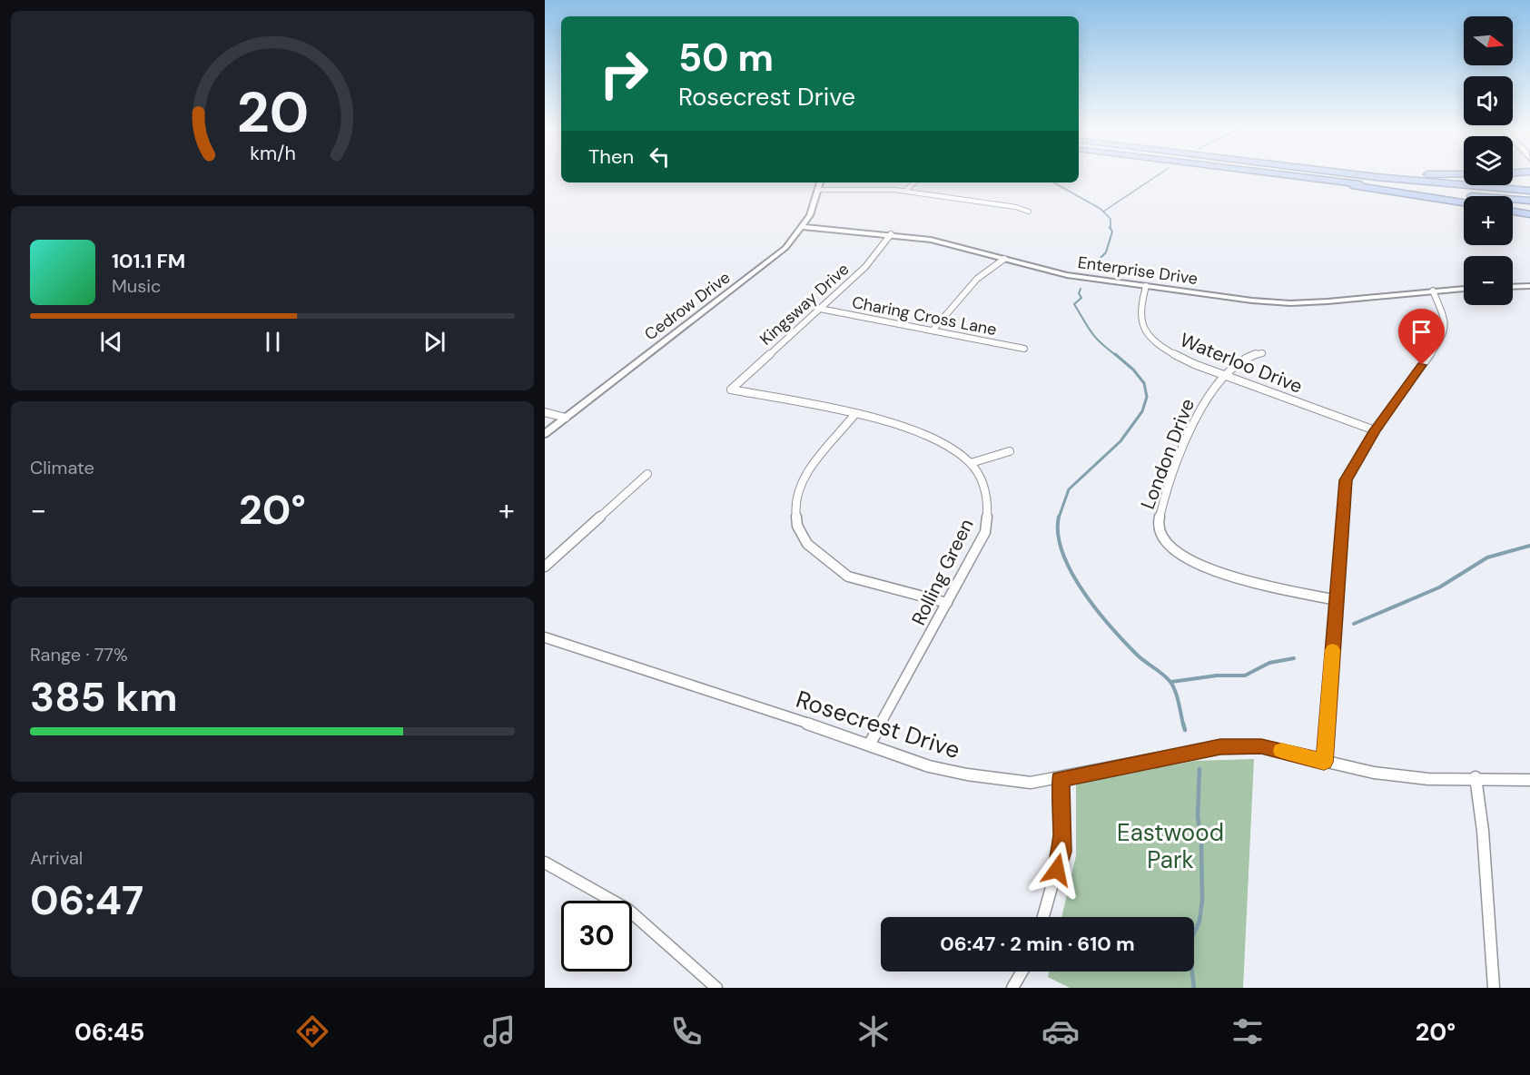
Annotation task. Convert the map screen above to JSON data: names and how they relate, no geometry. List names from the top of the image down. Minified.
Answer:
{"streets":{"street":["Enterprise Drive","Kingsway Drive","Cedrow Drive","Charing Cross Lane","Waterloo Drive","London Drive","Rolling Green","Rosecrest Drive"]},"crossings":[["Enterprise Drive","Kingsway Drive"],["Enterprise Drive","Cedrow Drive"],["Enterprise Drive","Waterloo Drive"],["Kingsway Drive","Charing Cross Lane"],["Kingsway Drive","Rolling Green"],["Waterloo Drive","London Drive"],["Rolling Green","Rosecrest Drive"]],"parks":["Eastwood Park"],"north":"right","page":{"map_buttons":["+","−"],"turn":["50 m","Rosecrest Drive"],"then":"Then","song":["101.1 FM","Music"],"tile":["Climate",["Range · 77%","385 km"],["Arrival","06:47"]],"heat":["−","20°","+"],"limit":"30","trip":"06:47 · 2 min · 610 m","tabs":["06:45","20°"],"gauge":["20","km/h"]}}
